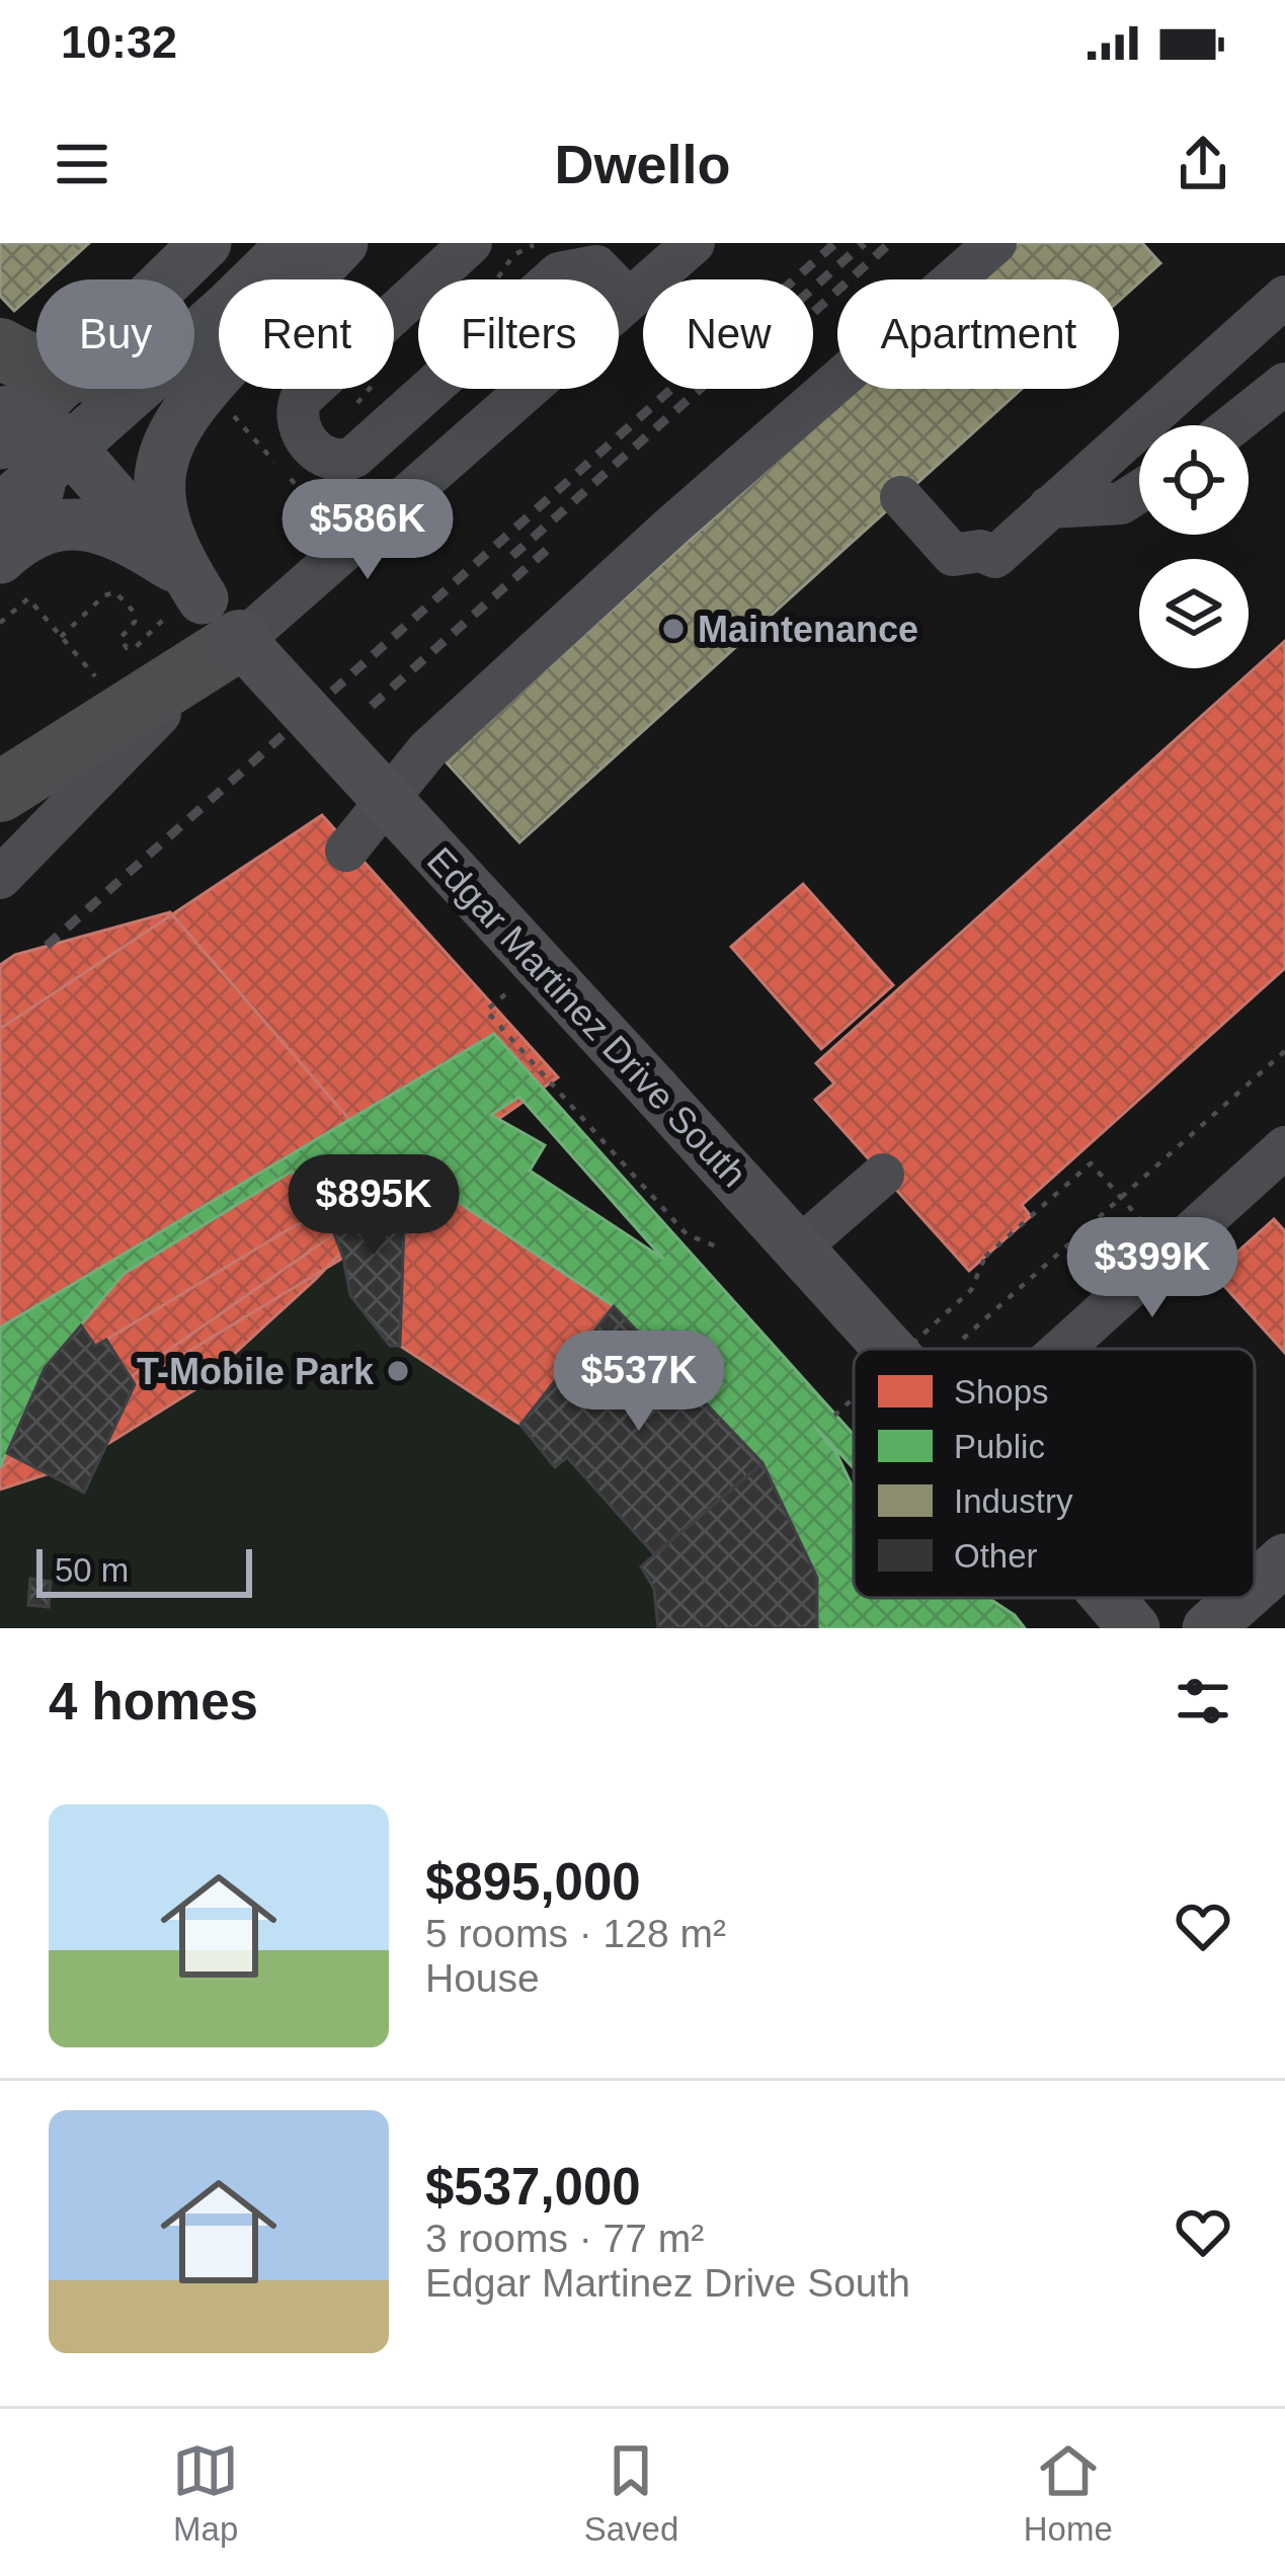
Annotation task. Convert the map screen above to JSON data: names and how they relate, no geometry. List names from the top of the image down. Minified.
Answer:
{"streets":{"main road":["Edgar Martinez Drive South"]},"places":["Maintenance","T-Mobile Park"],"legend":["Shops","Public","Industry","Other"],"scale_bar":"50 m","page":{"status":"10:32","header":"Dwello","chip":["Buy","Rent","Filters","New","Apartment"],"price":["$586K","$895K","$399K","$537K"],"scale":"50 m","heading":"4 homes","list":[{"name":"$895,000","note":"5 rooms · 128 m² · House"},{"name":"$537,000","note":"3 rooms · 77 m² · Edgar Martinez Drive South"}],"tabs":["Map","Saved","Home"]}}
